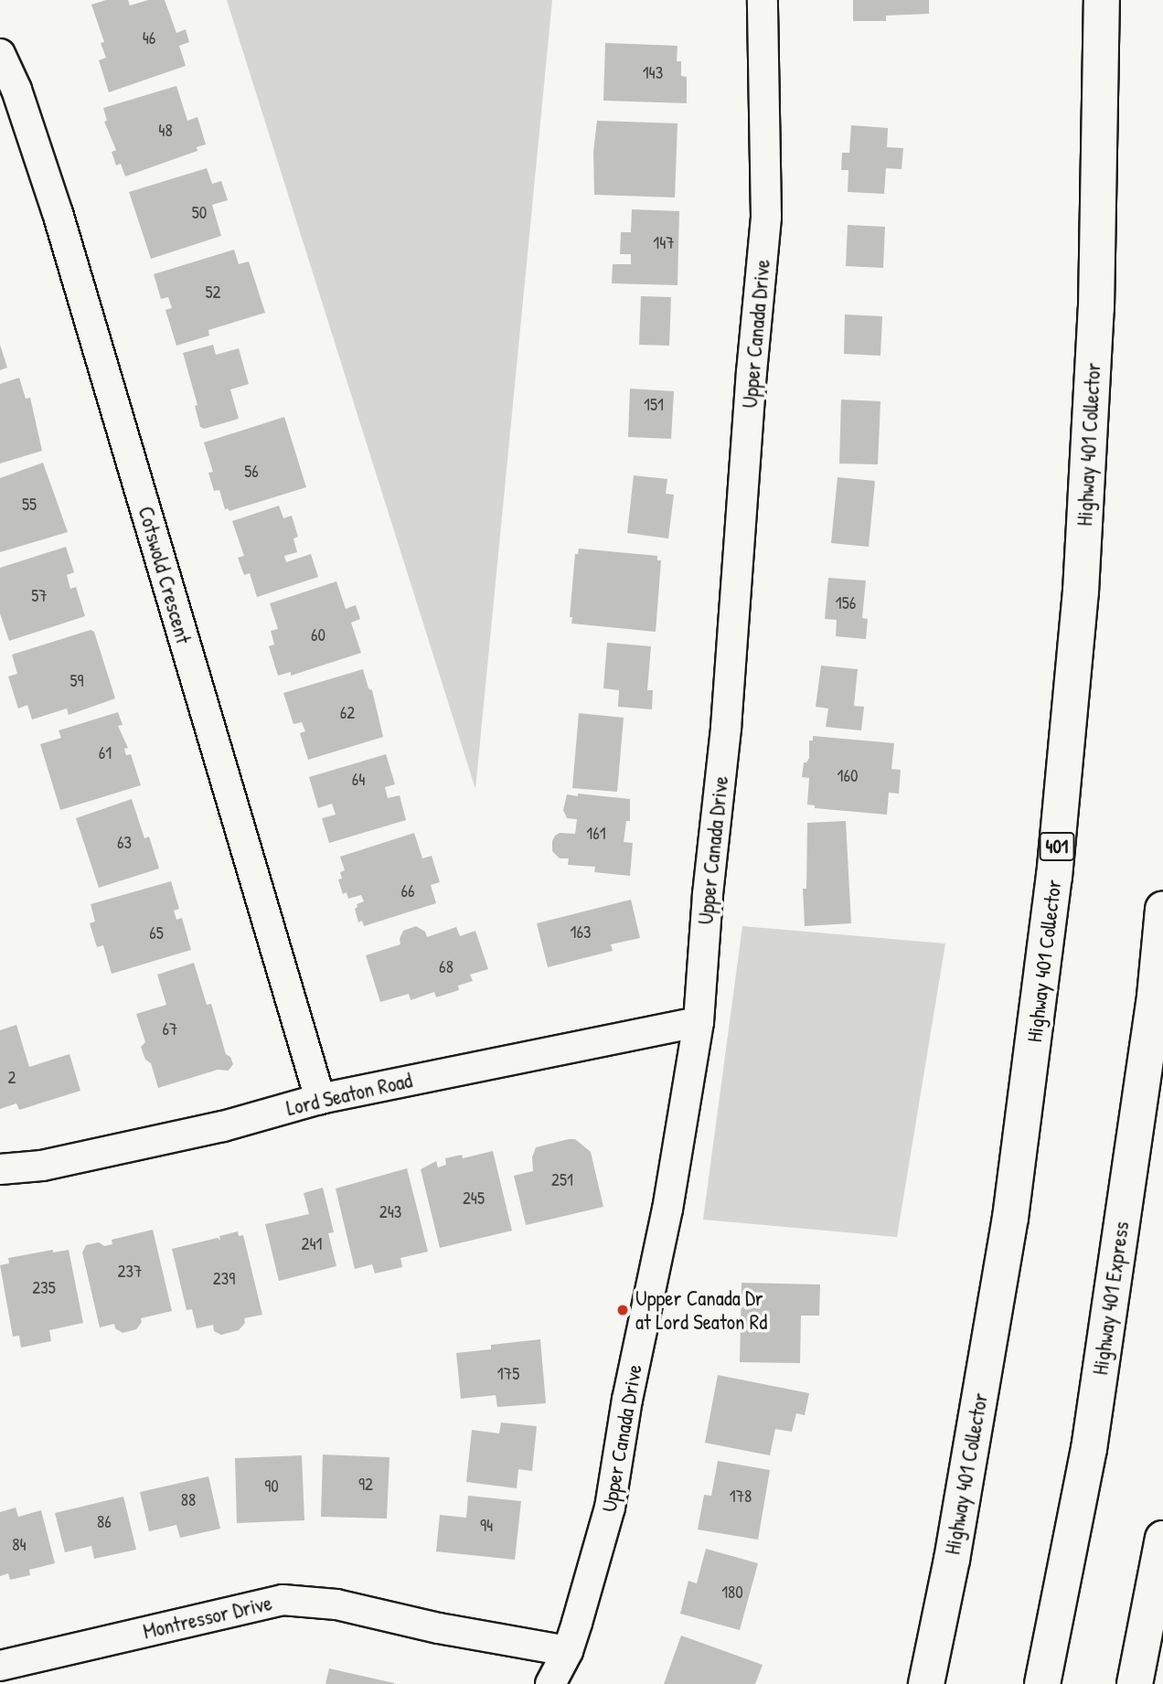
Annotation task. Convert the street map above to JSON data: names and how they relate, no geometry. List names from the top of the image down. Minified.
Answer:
{"streets":{"highway":["Highway 401 Collector","401","Highway 401 Express"],"street":["Upper Canada Drive","Cotswold Crescent","Lord Seaton Road","Montressor Drive"]},"crossings":[["Upper Canada Drive","Lord Seaton Road"],["Upper Canada Drive","Montressor Drive"],["Cotswold Crescent","Lord Seaton Road"]],"places":["Upper Canada Dr at Lord Seaton Rd"],"house_numbers":["46","143","48","50","147","52","151","56","55","57","156","60","59","62","61","160","64","161","63","66","163","65","68","67","2","251","245","243","241","237","239","235","175","92","90","178","88","86","94","84","180"]}
